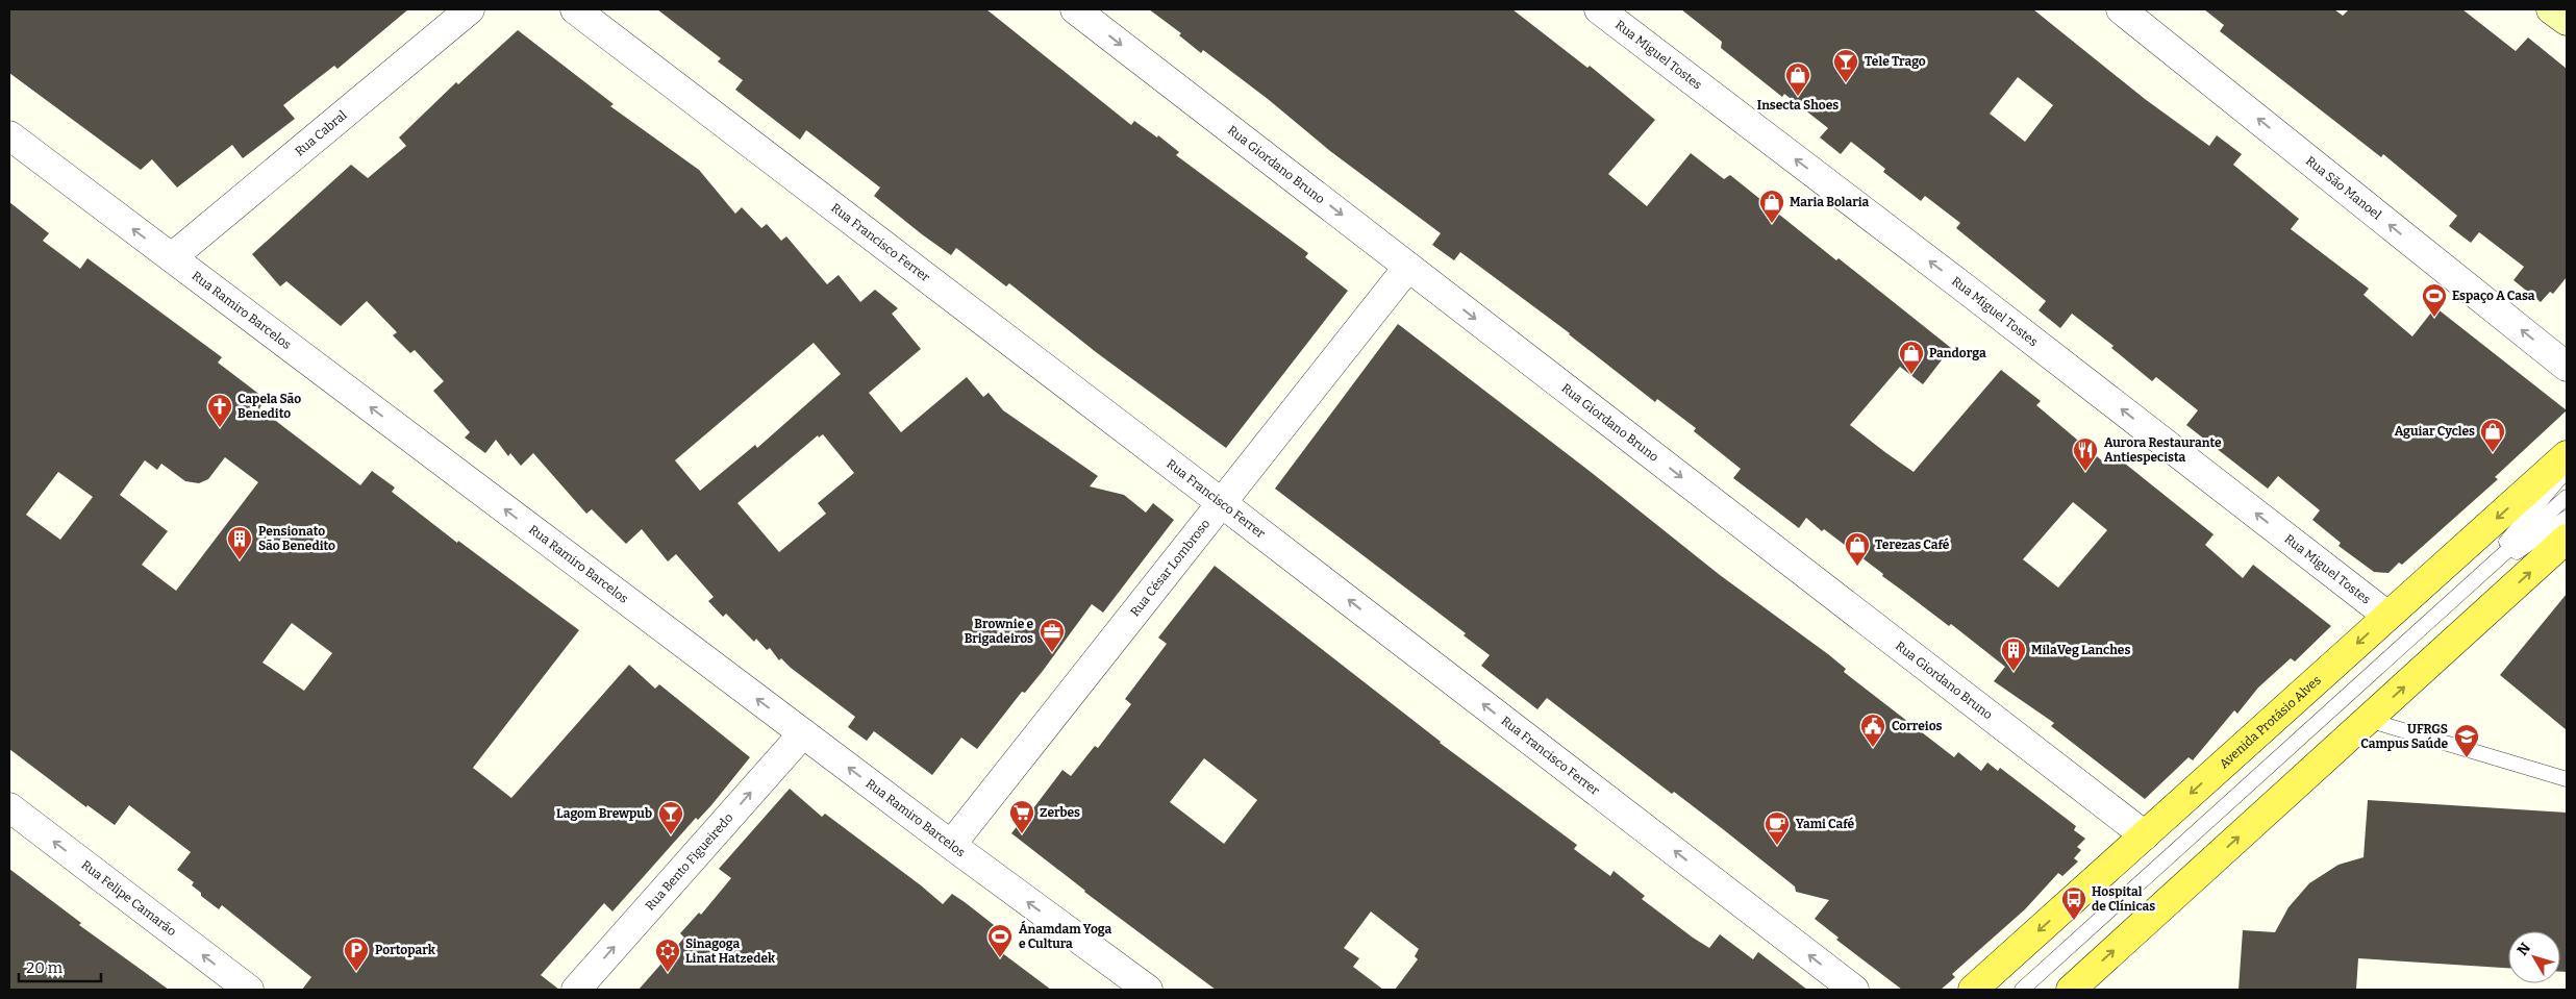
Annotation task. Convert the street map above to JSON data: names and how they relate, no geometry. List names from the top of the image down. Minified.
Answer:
{"streets":{"main road":["Avenida Protásio Alves"],"street":["Rua Miguel Tostes","Rua Cabral","Rua Giordano Bruno","Rua São Manoel","Rua Francisco Ferrer","Rua Ramiro Barcelos","Rua César Lombroso","Rua Bento Figueiredo","Rua Felipe Camarão"]},"crossings":[["Rua Miguel Tostes","Avenida Protásio Alves"],["Rua Cabral","Rua Ramiro Barcelos"],["Rua Giordano Bruno","Rua César Lombroso"],["Rua Giordano Bruno","Avenida Protásio Alves"],["Rua Francisco Ferrer","Rua César Lombroso"],["Rua Ramiro Barcelos","Rua César Lombroso"],["Rua Ramiro Barcelos","Rua Bento Figueiredo"]],"one_way":["Rua Miguel Tostes","Rua Giordano Bruno","Rua São Manoel","Rua Francisco Ferrer","Rua Ramiro Barcelos","Rua Bento Figueiredo","Rua Felipe Camarão"],"places":{"bar":["Tele Trago","Lagom Brewpub"],"shop":["Insecta Shoes","Maria Bolaria","Pandorga","Aguiar Cycles","Terezas Café"],"sports":["Espaço A Casa","Ánamdam Yoga e Cultura"],"church":["Capela São Benedito"],"restaurant":["Aurora Restaurante Antiespecista"],"building":["Pensionato São Benedito","MilaVeg Lanches"],"office":["Brownie e Brigadeiros"],"public building":["Correios"],"school or university":["UFRGS Campus Saúde"],"supermarket":["Zerbes"],"cafe":["Yami Café"],"bus stop":["Hospital de Clínicas"],"parking":["Portopark"],"synagogue":["Sinagoga Linat Hatzedek"]},"scale_bar":"20 m","north":"top left"}
